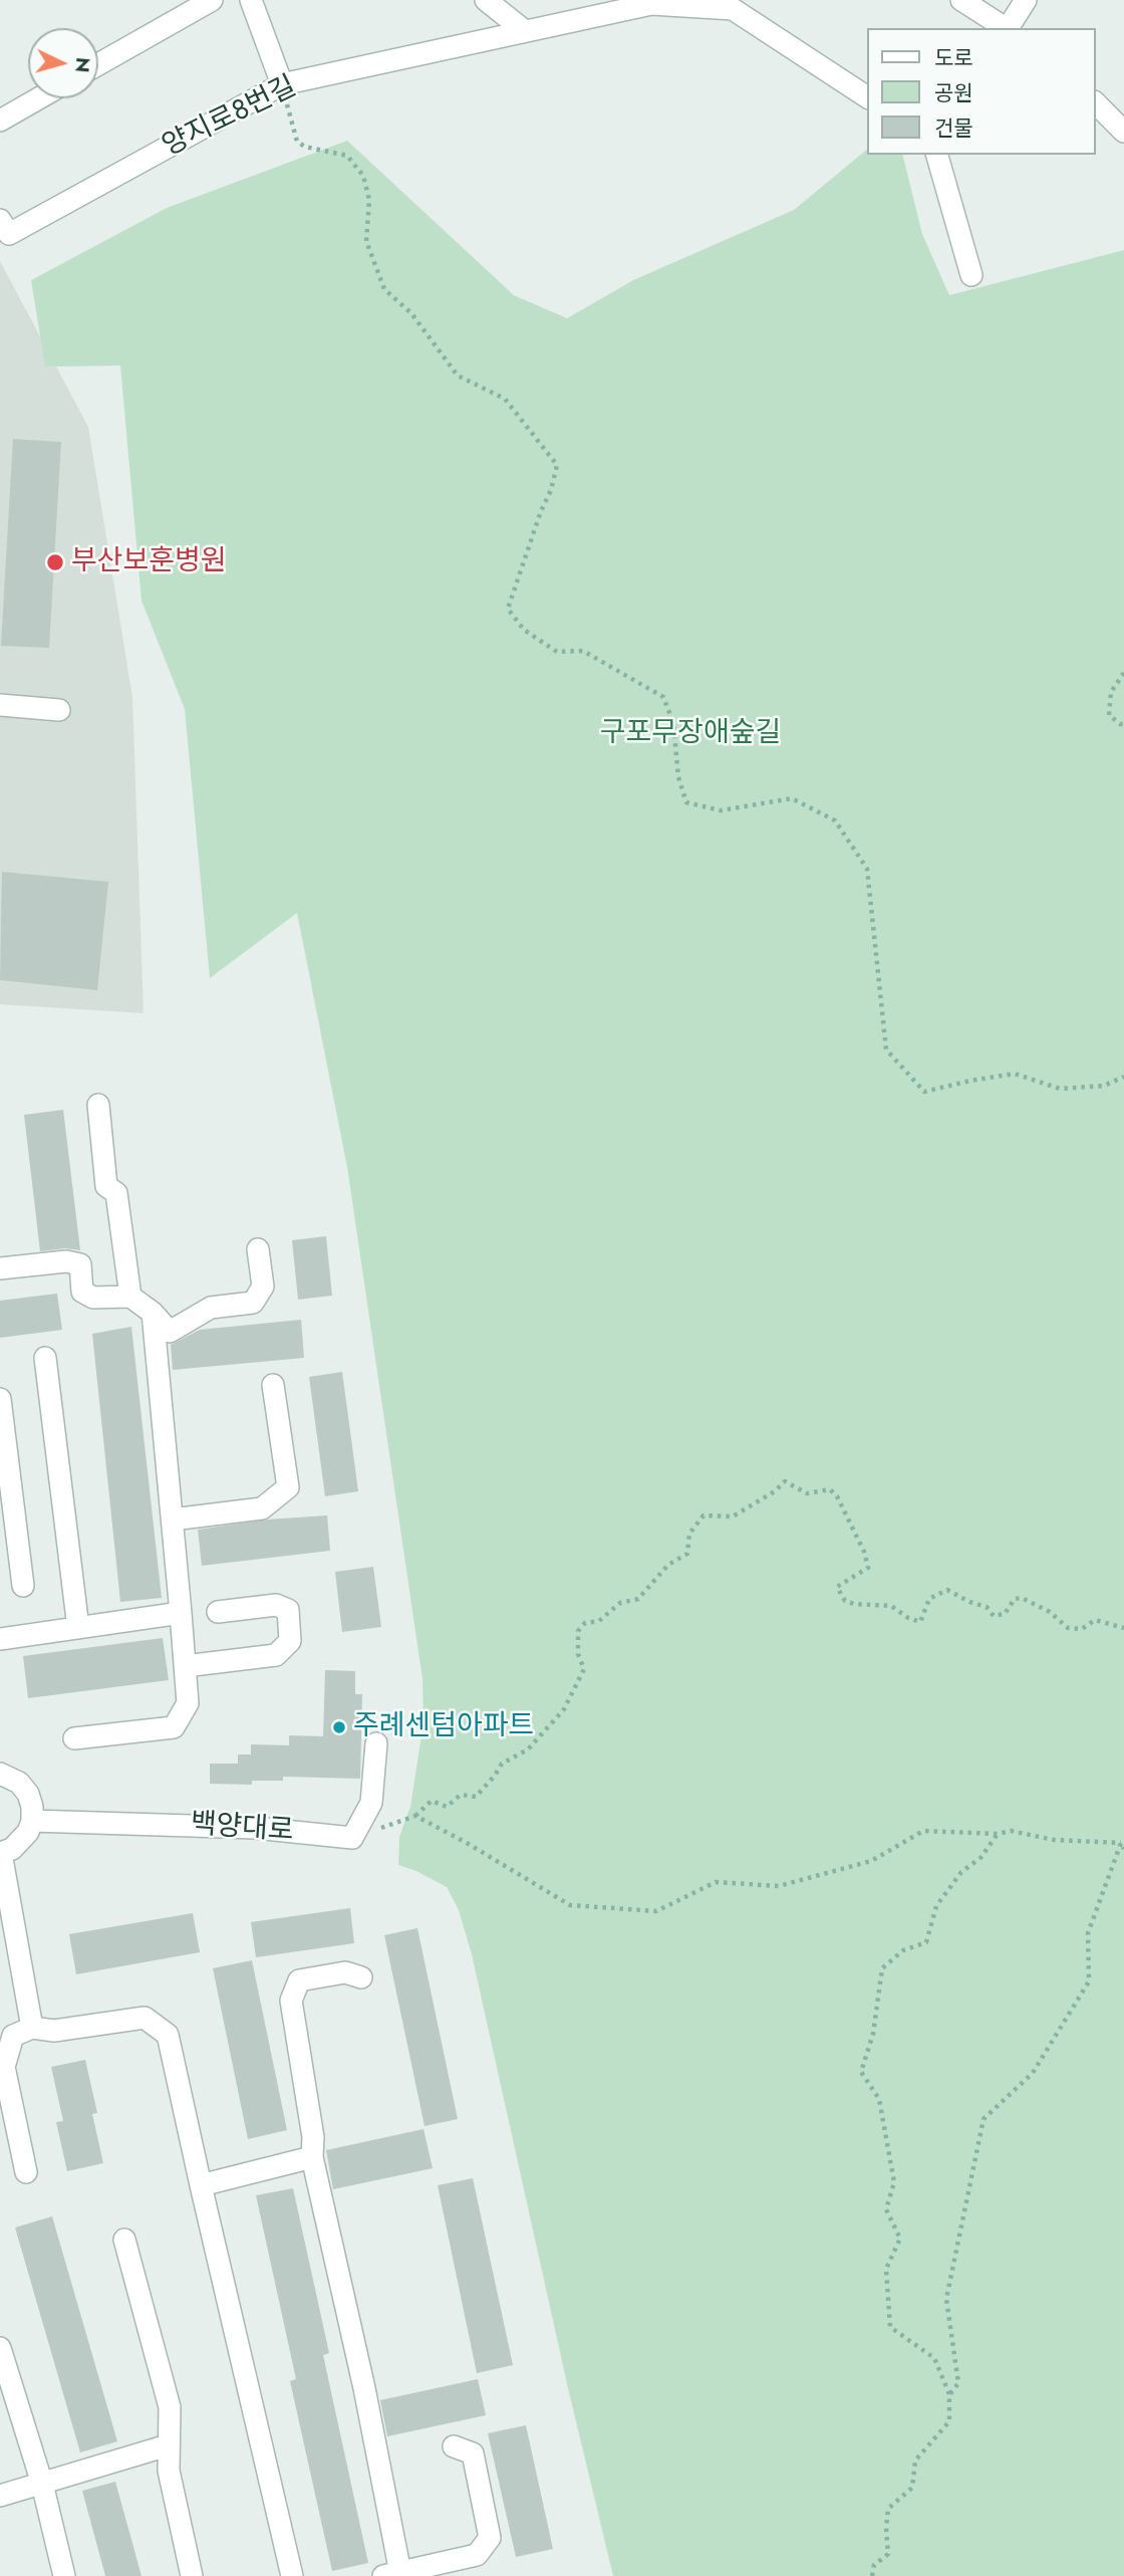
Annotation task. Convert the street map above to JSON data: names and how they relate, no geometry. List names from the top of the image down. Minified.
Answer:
{"streets":{"street":["양지로8번길","백양대로"]},"parks":["구포무장애숲길"],"places":["부산보훈병원","주례센텀아파트"],"legend":["도로","공원","건물"],"north":"right"}
